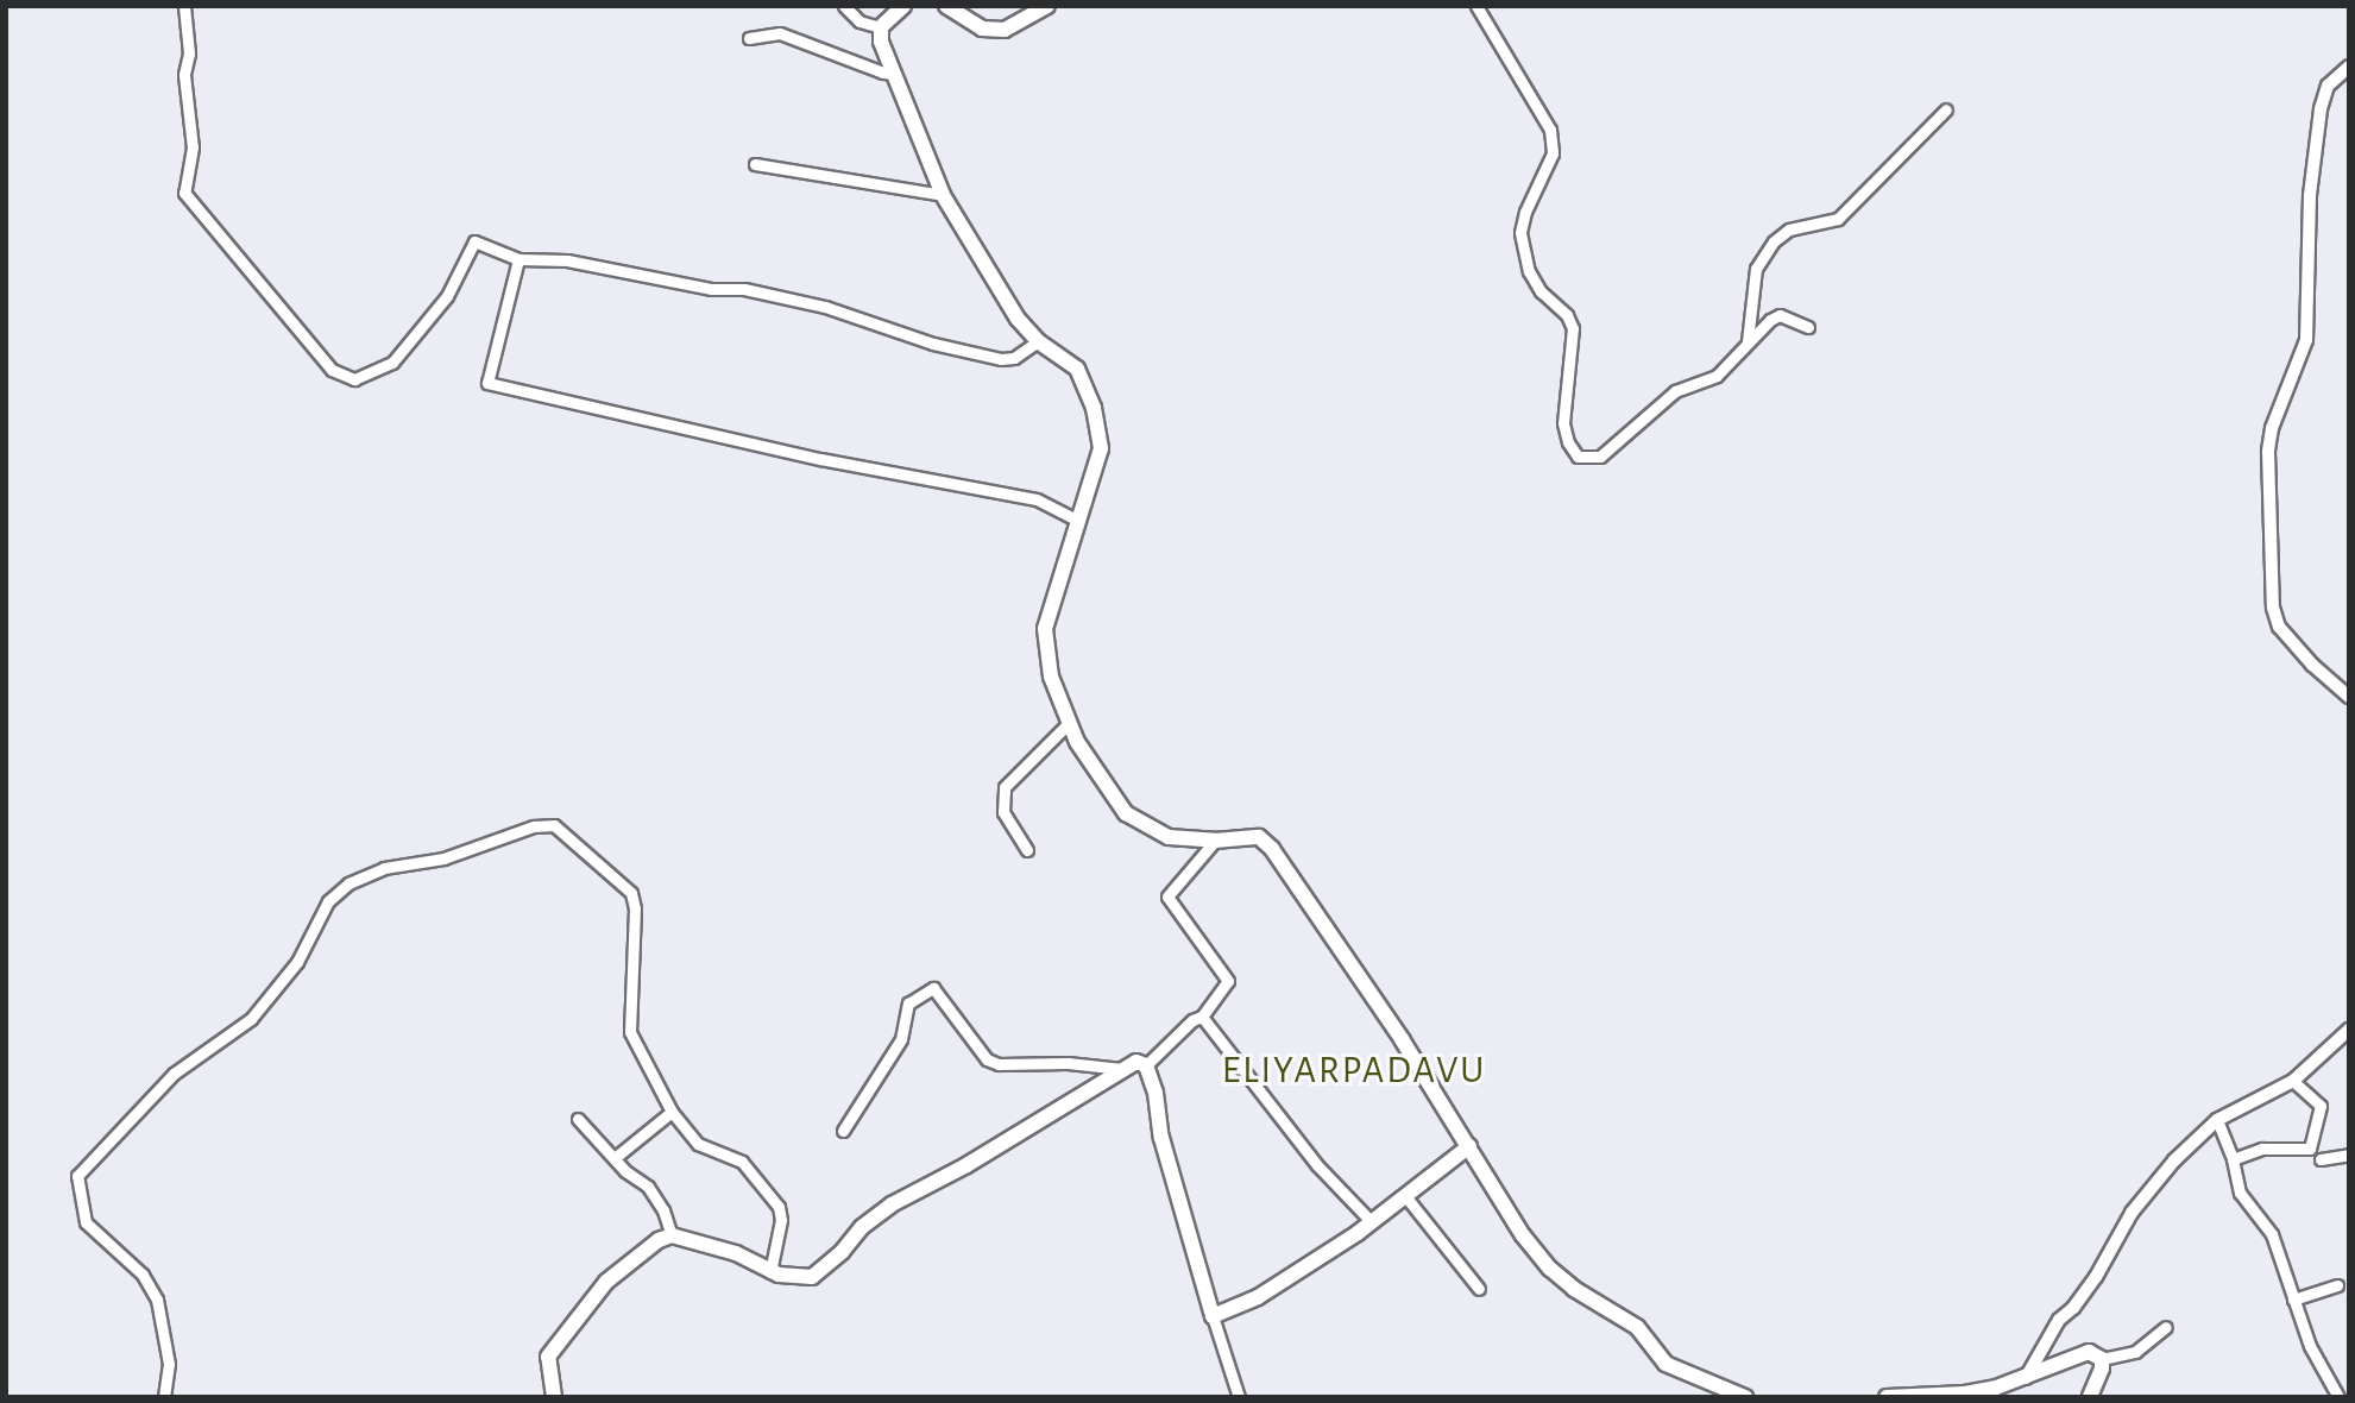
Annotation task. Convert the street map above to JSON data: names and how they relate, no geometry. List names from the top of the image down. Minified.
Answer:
{"districts":["ELIYARPADAVU"]}
